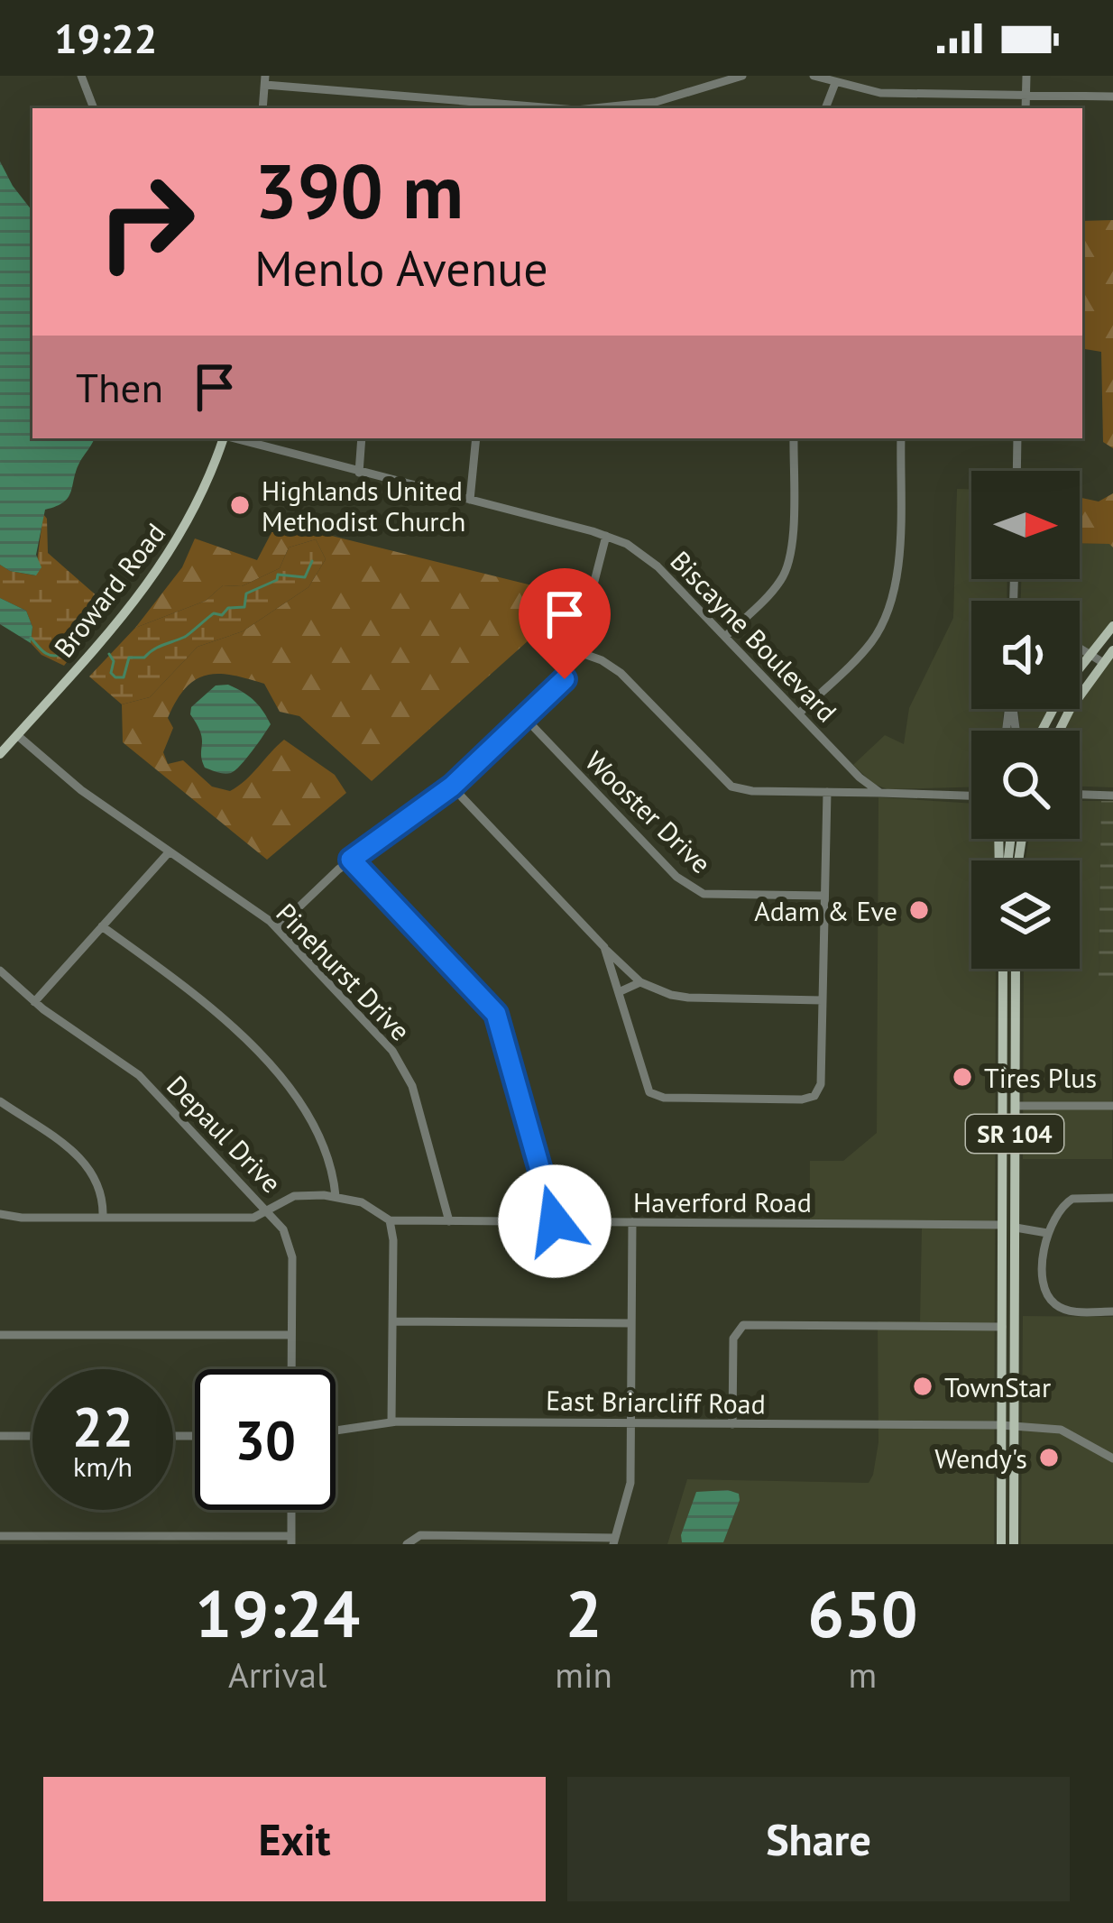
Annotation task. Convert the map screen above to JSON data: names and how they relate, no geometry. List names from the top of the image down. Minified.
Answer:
{"streets":{"main road":["Broward Road","SR 104"],"street":["Biscayne Boulevard","Wooster Drive","Pinehurst Drive","Depaul Drive","Haverford Road","East Briarcliff Road"]},"crossings":[["Broward Road","Pinehurst Drive"],["Pinehurst Drive","Haverford Road"],["SR 104","Haverford Road"],["SR 104","East Briarcliff Road"]],"places":["Highlands United Methodist Church","Adam & Eve","Tires Plus","TownStar","Wendy's"],"north":"right","page":{"status":"19:22","turn":["390 m","Menlo Avenue"],"then":"Then","speed":"22 km/h","limit":"30","eta":["19:24","Arrival","2","min","650","m"],"buttons":["Exit","Share"]}}
